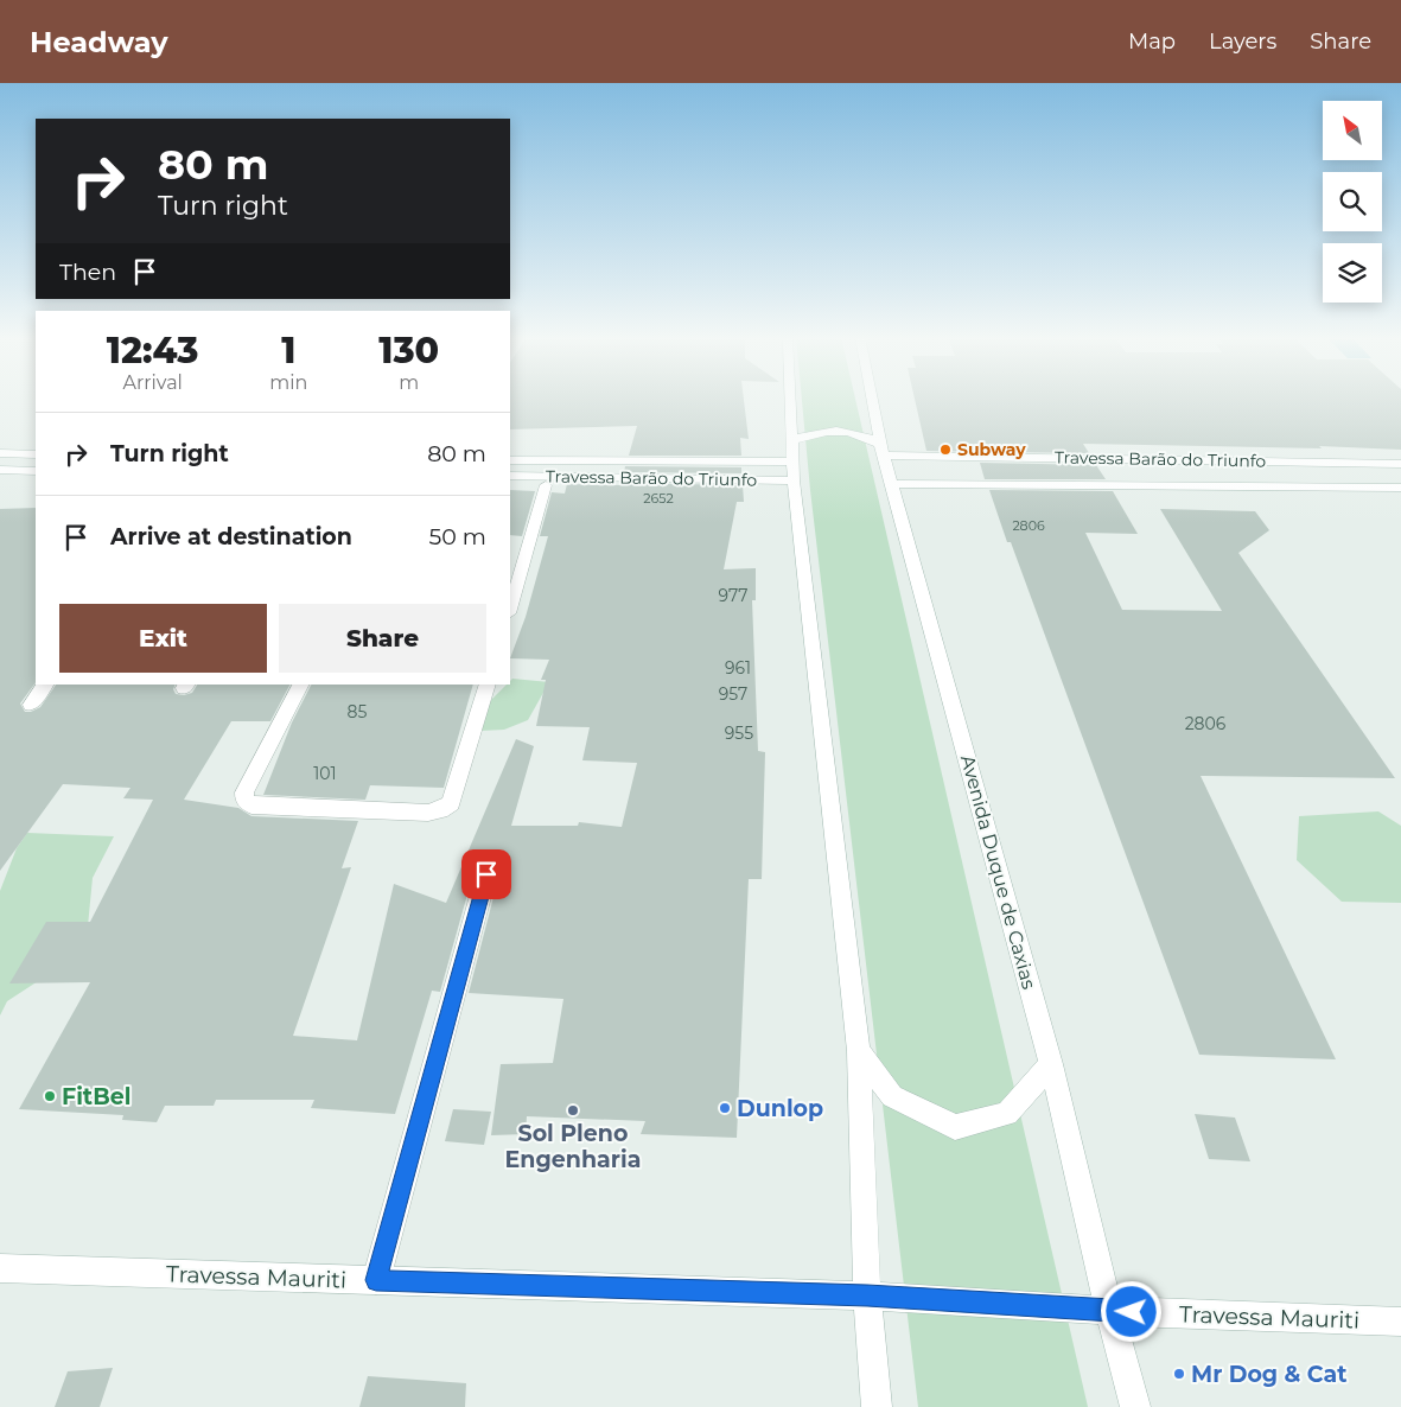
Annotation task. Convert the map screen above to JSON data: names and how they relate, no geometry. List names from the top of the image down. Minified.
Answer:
{"streets":{"main road":["Travessa Barão do Triunfo","Avenida Duque de Caxias","Travessa Mauriti"]},"crossings":[["Travessa Barão do Triunfo","Avenida Duque de Caxias"],["Avenida Duque de Caxias","Travessa Mauriti"]],"places":["Subway","FitBel","Dunlop","Sol Pleno Engenharia","Mr Dog & Cat"],"house_numbers":["2652","2806","977","961","957","85","2806","955","101"],"north":"top left","page":{"header":"Headway","nav":["Map","Layers","Share"],"turn":["80 m","Turn right"],"then":"Then","eta":["12:43","Arrival","1","min","130","m"],"list":[{"name":"Turn right","value":"80 m"},{"name":"Arrive at destination","value":"50 m"}],"buttons":["Exit","Share"]}}
